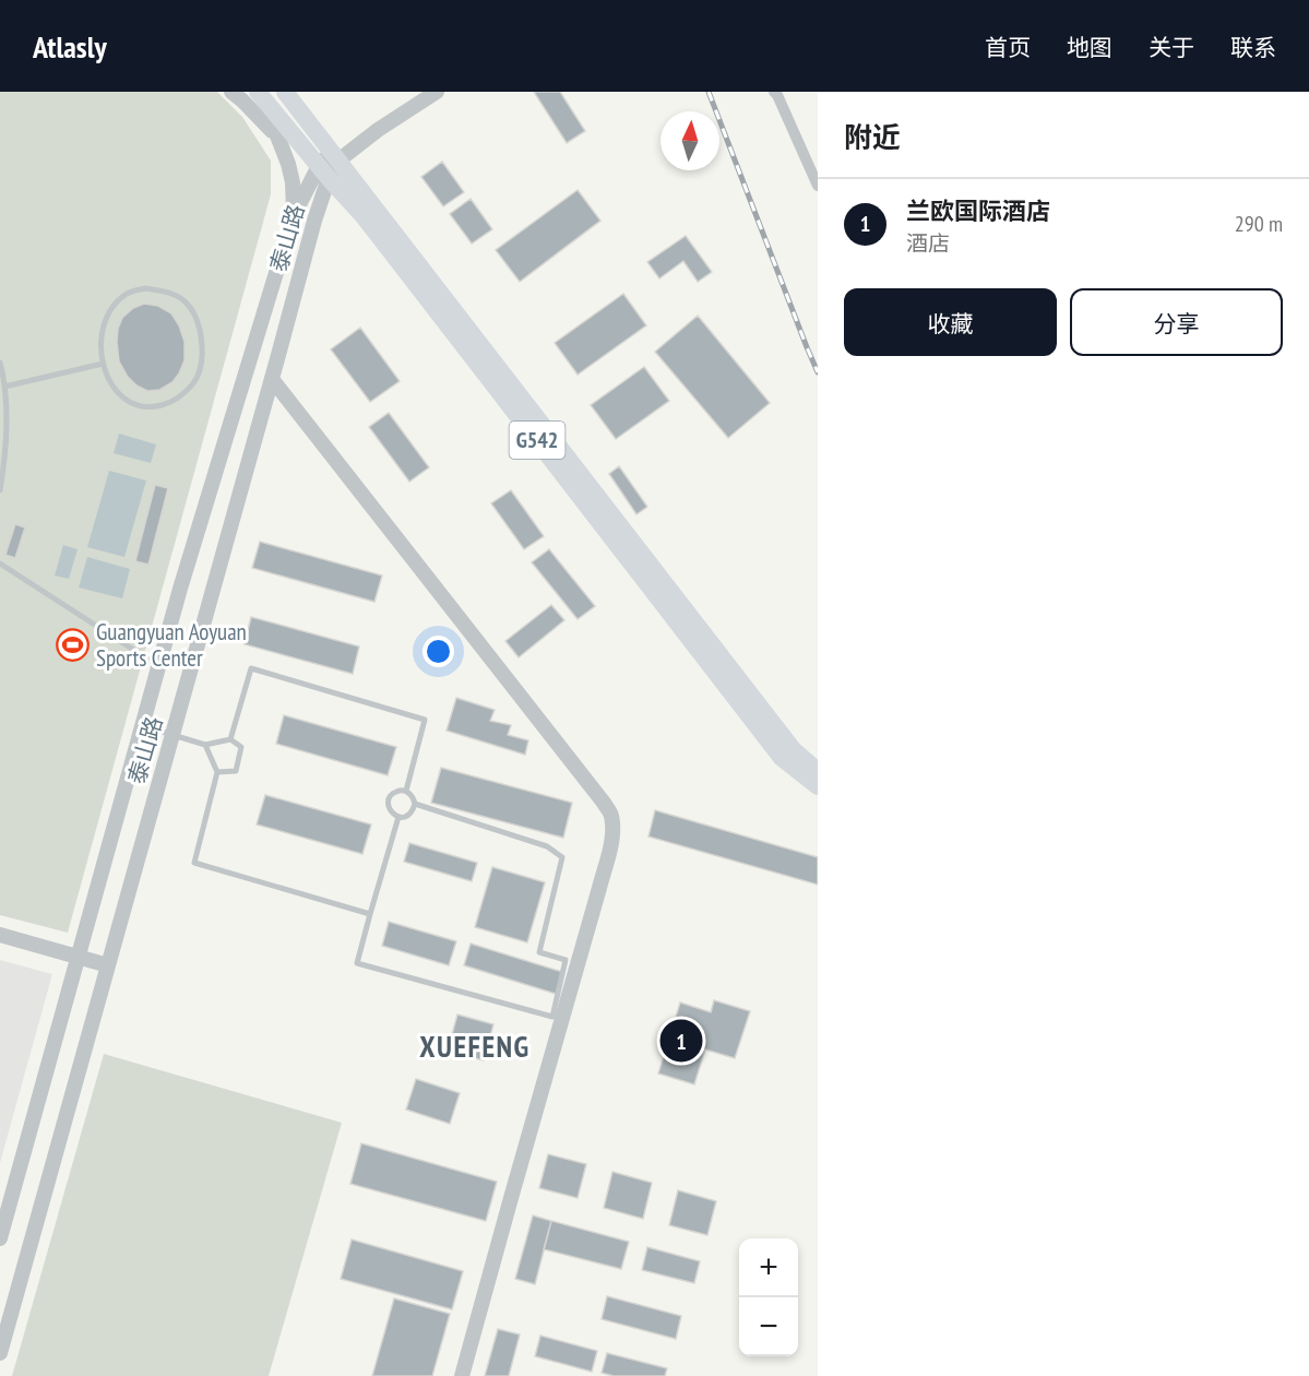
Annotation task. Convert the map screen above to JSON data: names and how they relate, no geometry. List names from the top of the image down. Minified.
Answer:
{"streets":{"highway":["G542"],"street":["泰山路"]},"crossings":[["泰山路","G542"]],"districts":["XUEFENG"],"places":{"sports":["Guangyuan Aoyuan Sports Center"]},"north":"top","page":{"header":"Atlasly","nav":["首页","地图","关于","联系"],"heading":"附近","list":[{"mark":"1","name":"兰欧国际酒店","note":"酒店","value":"290 m"}],"buttons":["收藏","分享"],"pins":"1","map_buttons":["+","−"]}}
